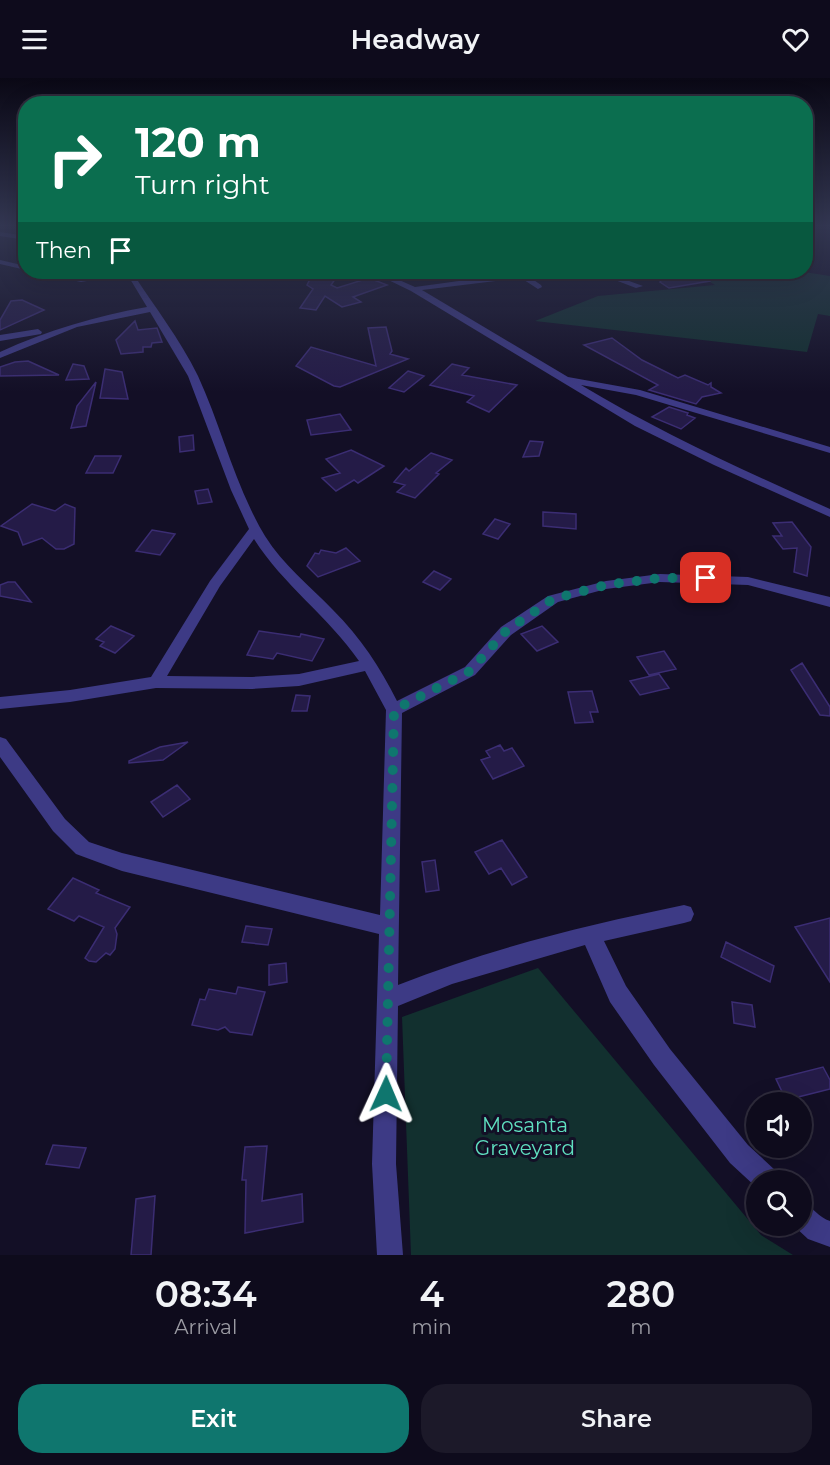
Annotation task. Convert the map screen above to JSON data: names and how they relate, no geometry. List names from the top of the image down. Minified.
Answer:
{"parks":["Mosanta Graveyard"],"page":{"header":"Headway","turn":["120 m","Turn right"],"then":"Then","eta":["08:34","Arrival","4","min","280","m"],"buttons":["Exit","Share"]}}
